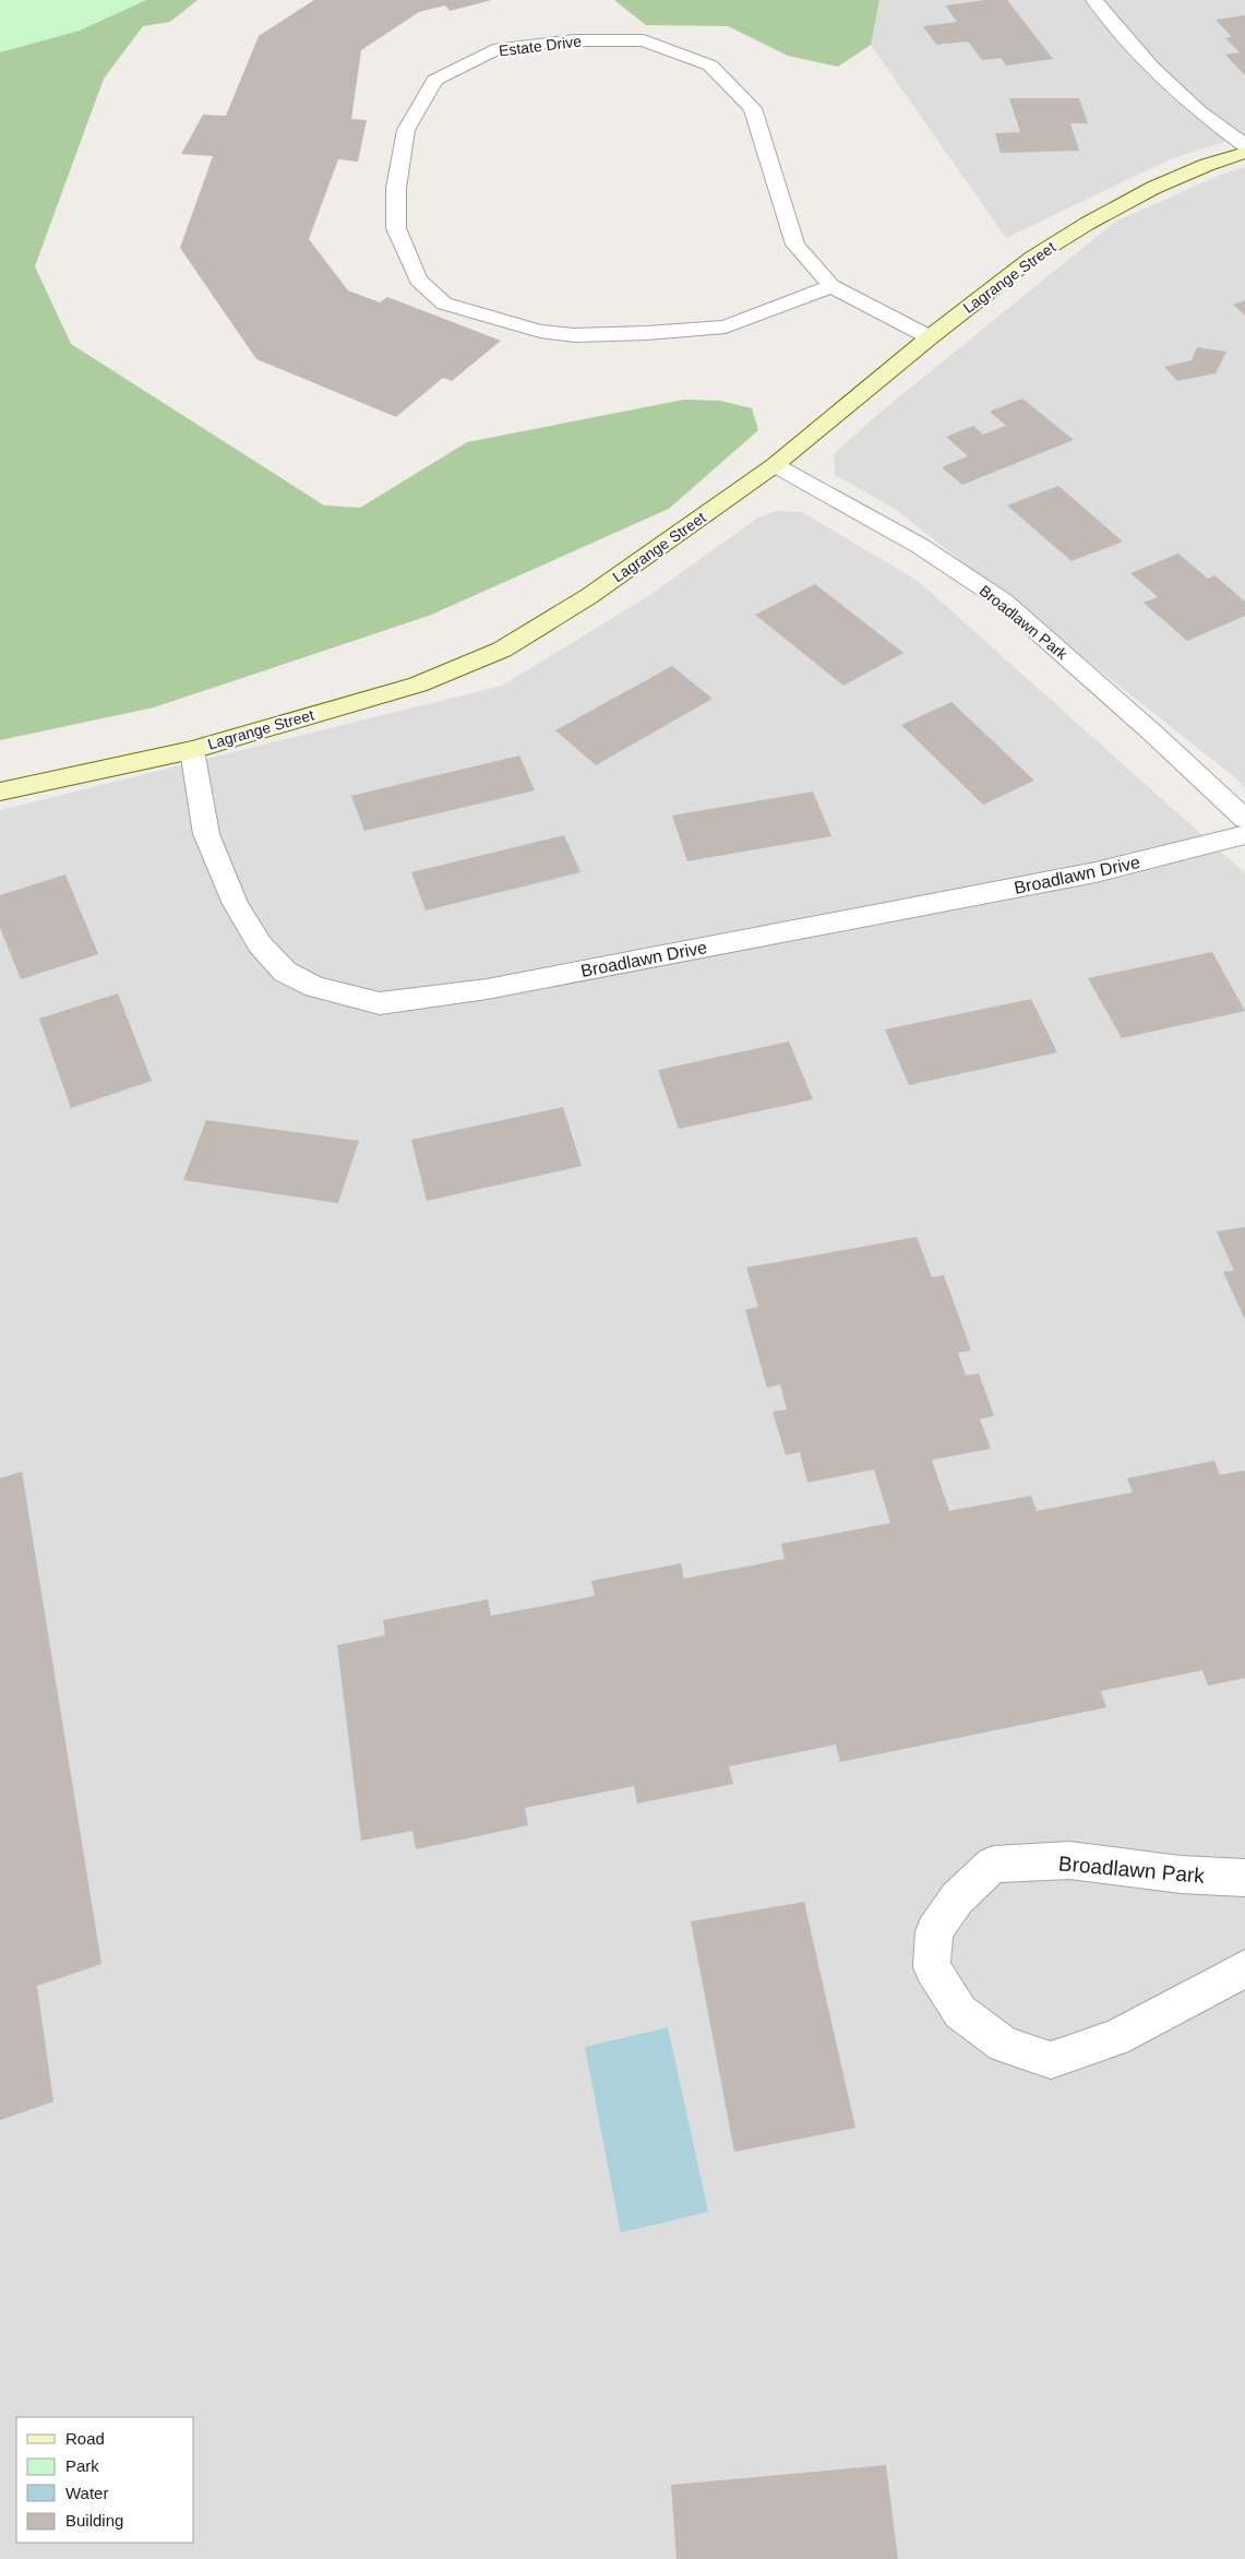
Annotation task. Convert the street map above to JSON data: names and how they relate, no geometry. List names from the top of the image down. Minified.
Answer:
{"streets":{"main road":["Lagrange Street"],"street":["Estate Drive","Broadlawn Park","Broadlawn Drive"]},"crossings":[["Estate Drive","Lagrange Street"],["Lagrange Street","Broadlawn Park"],["Lagrange Street","Broadlawn Drive"]],"legend":["Road","Park","Water","Building"]}
